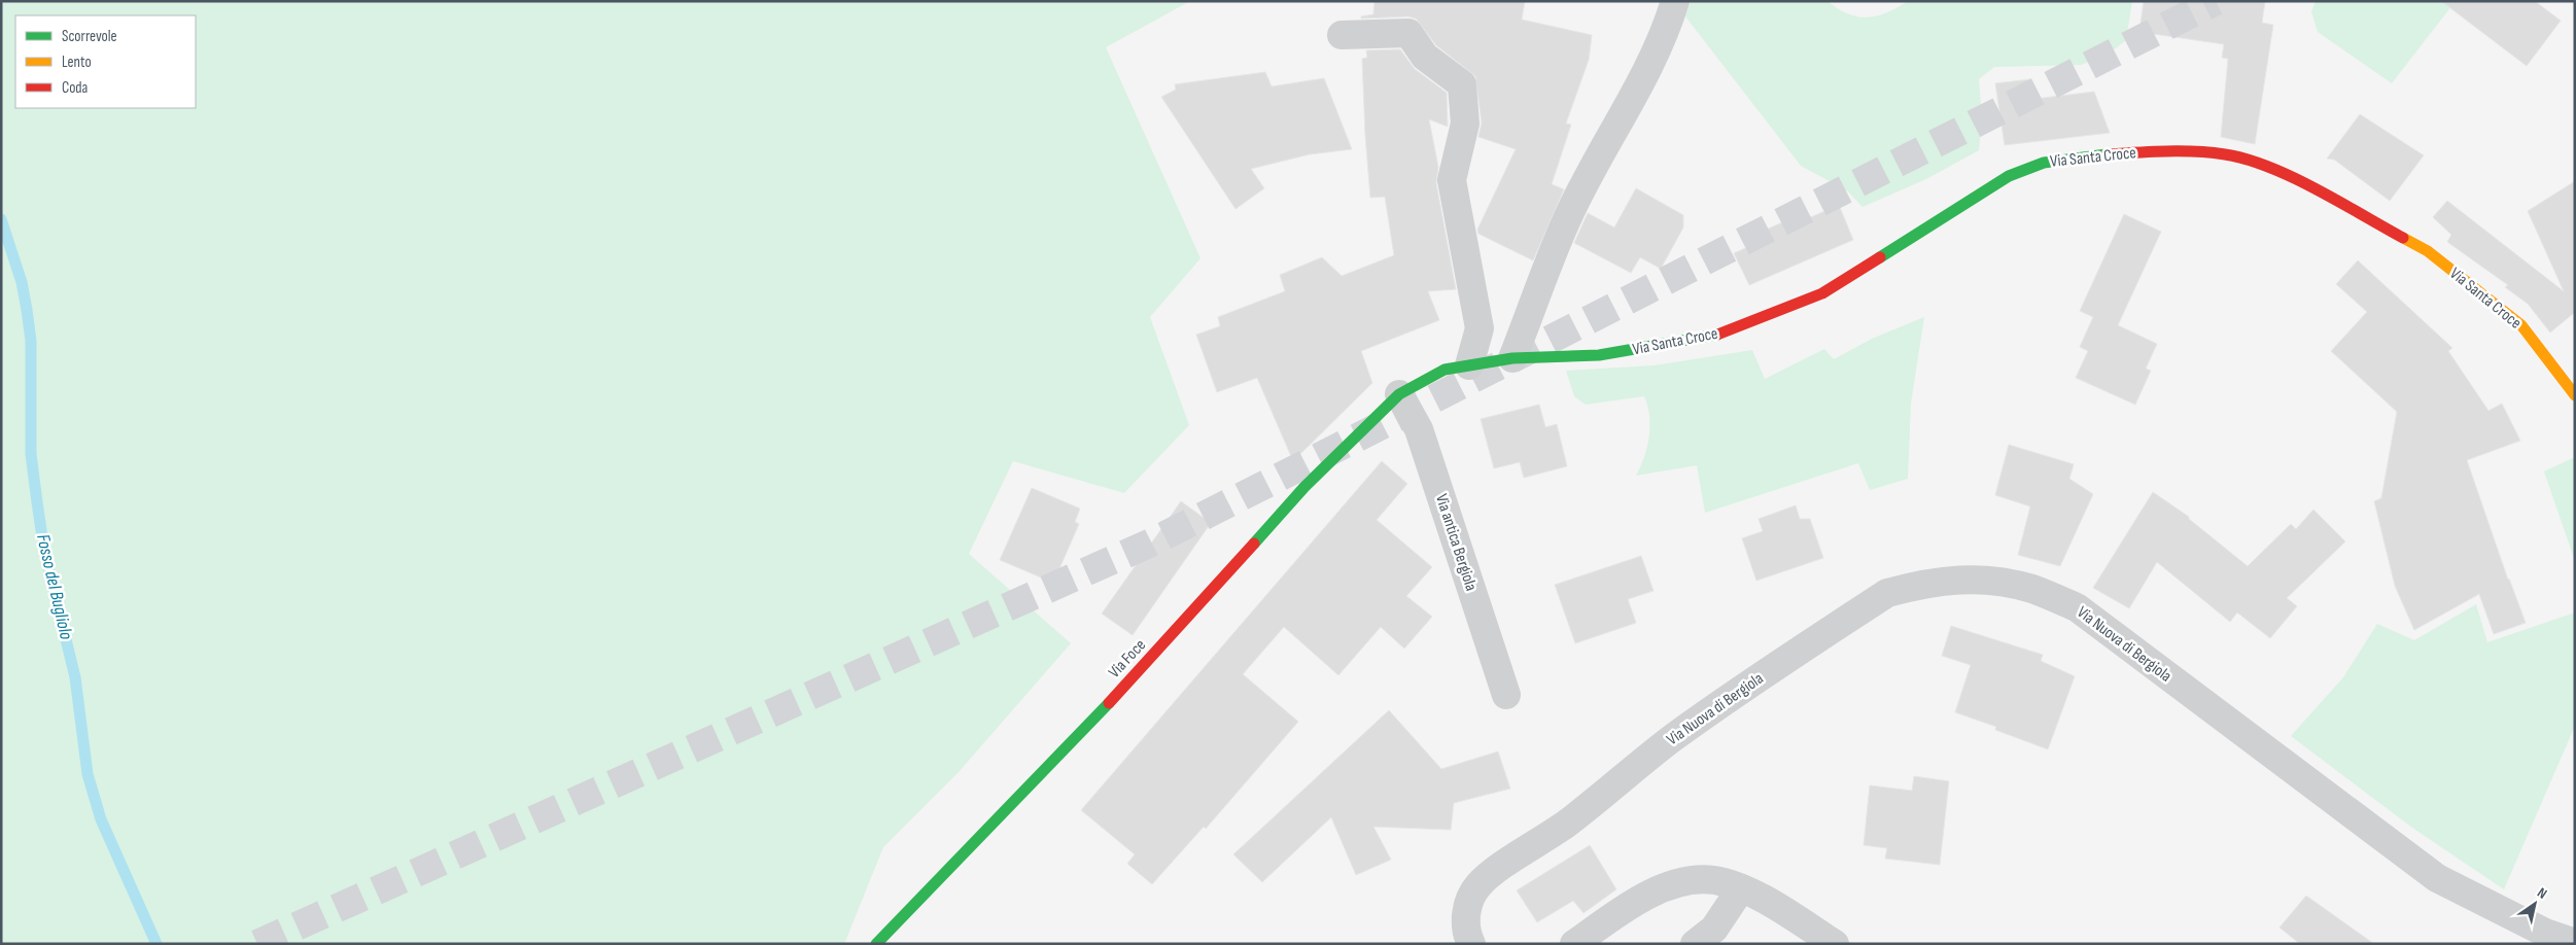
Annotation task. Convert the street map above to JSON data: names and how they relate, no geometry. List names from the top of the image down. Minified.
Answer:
{"streets":{"street":["Via Santa Croce","Via antica Bergiola","Via Nuova di Bergiola","Via Foce"]},"crossings":[["Via Santa Croce","Via antica Bergiola"],["Via Santa Croce","Via Foce"],["Via antica Bergiola","Via Foce"]],"water":["Fosso del Bugliolo"],"legend":["Scorrevole","Lento","Coda"],"north":"top right"}
